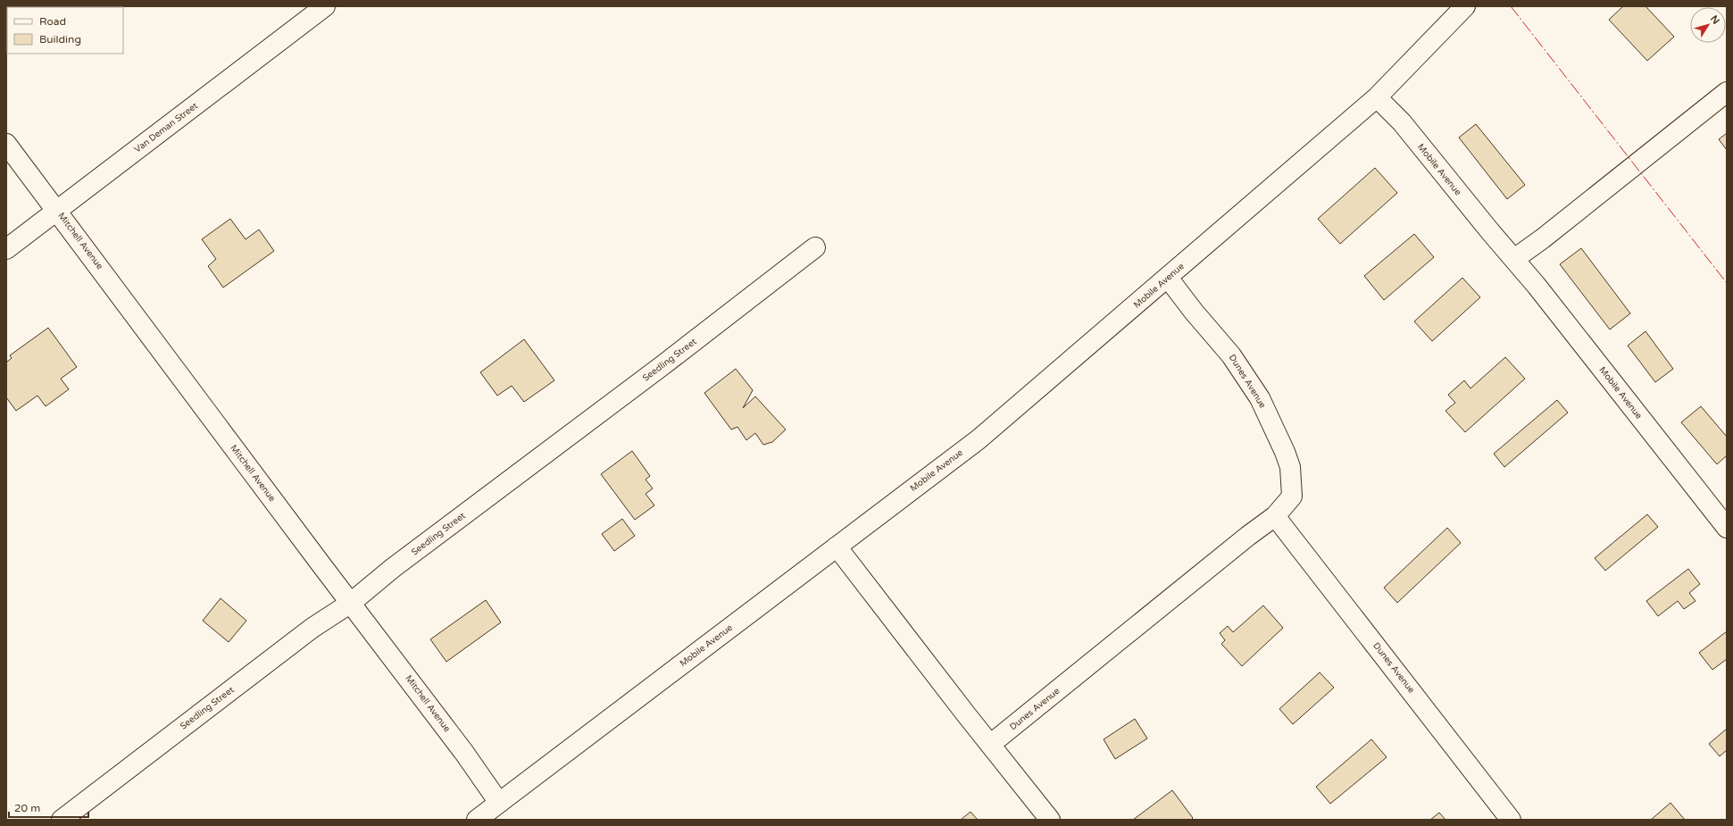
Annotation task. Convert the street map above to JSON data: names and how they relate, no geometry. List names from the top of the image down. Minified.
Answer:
{"streets":{"street":["Van Deman Street","Mobile Avenue","Mitchell Avenue","Seedling Street","Dunes Avenue"]},"crossings":[["Van Deman Street","Mitchell Avenue"],["Mobile Avenue","Mitchell Avenue"],["Mobile Avenue","Dunes Avenue"],["Mitchell Avenue","Seedling Street"]],"legend":["Road","Building"],"scale_bar":"20 m","north":"top right"}
